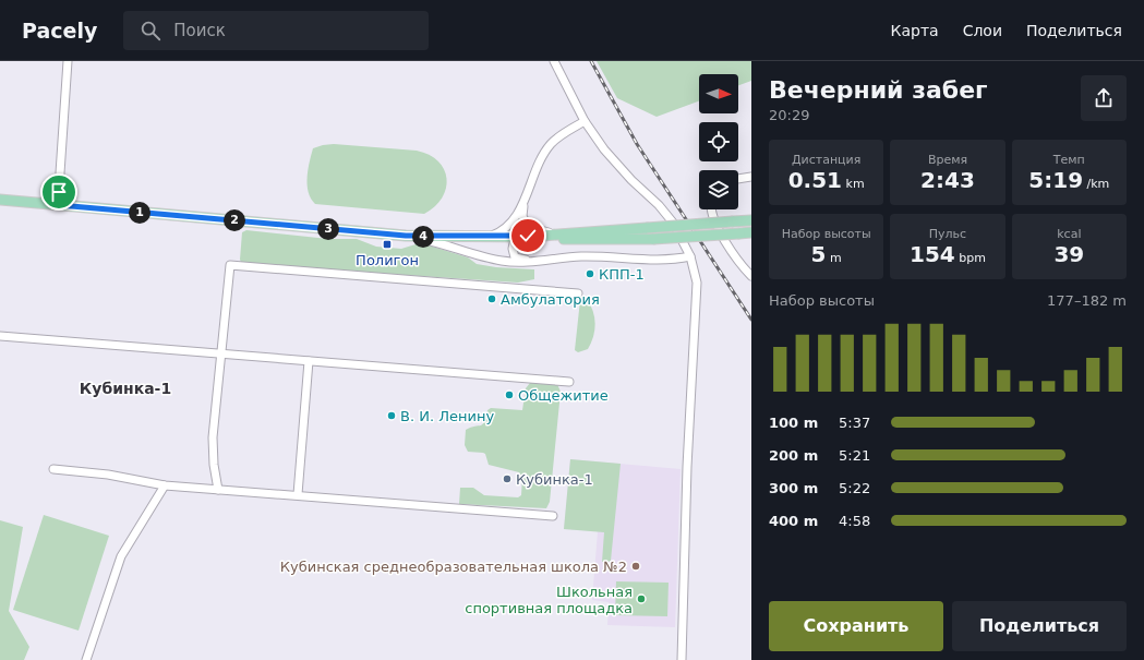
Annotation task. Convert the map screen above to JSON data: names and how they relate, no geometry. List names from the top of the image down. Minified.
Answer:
{"districts":["Кубинка-1"],"places":{"transit":["Полигон"],"other":["КПП-1","Амбулатория","Общежитие","В. И. Ленину","Кубинка-1","Кубинская среднеобразовательная школа №2","Школьная спортивная площадка"]},"north":"right","page":{"header":"Pacely","search":"Поиск","nav":["Карта","Слои","Поделиться"],"heading":["Вечерний забег","20:29"],"stats":[["Дистанция","0.51 km"],["Время","2:43"],["Темп","5:19 /km"],["Набор высоты","5 m"],["Пульс","154 bpm"],["kcal","39"]],"pins":["1","2","3","4"],"chart":["Набор высоты","177–182 m"],"list":[{"name":"100 m","note":"5:37"},{"name":"200 m","note":"5:21"},{"name":"300 m","note":"5:22"},{"name":"400 m","note":"4:58"}],"buttons":["Сохранить","Поделиться"]}}
